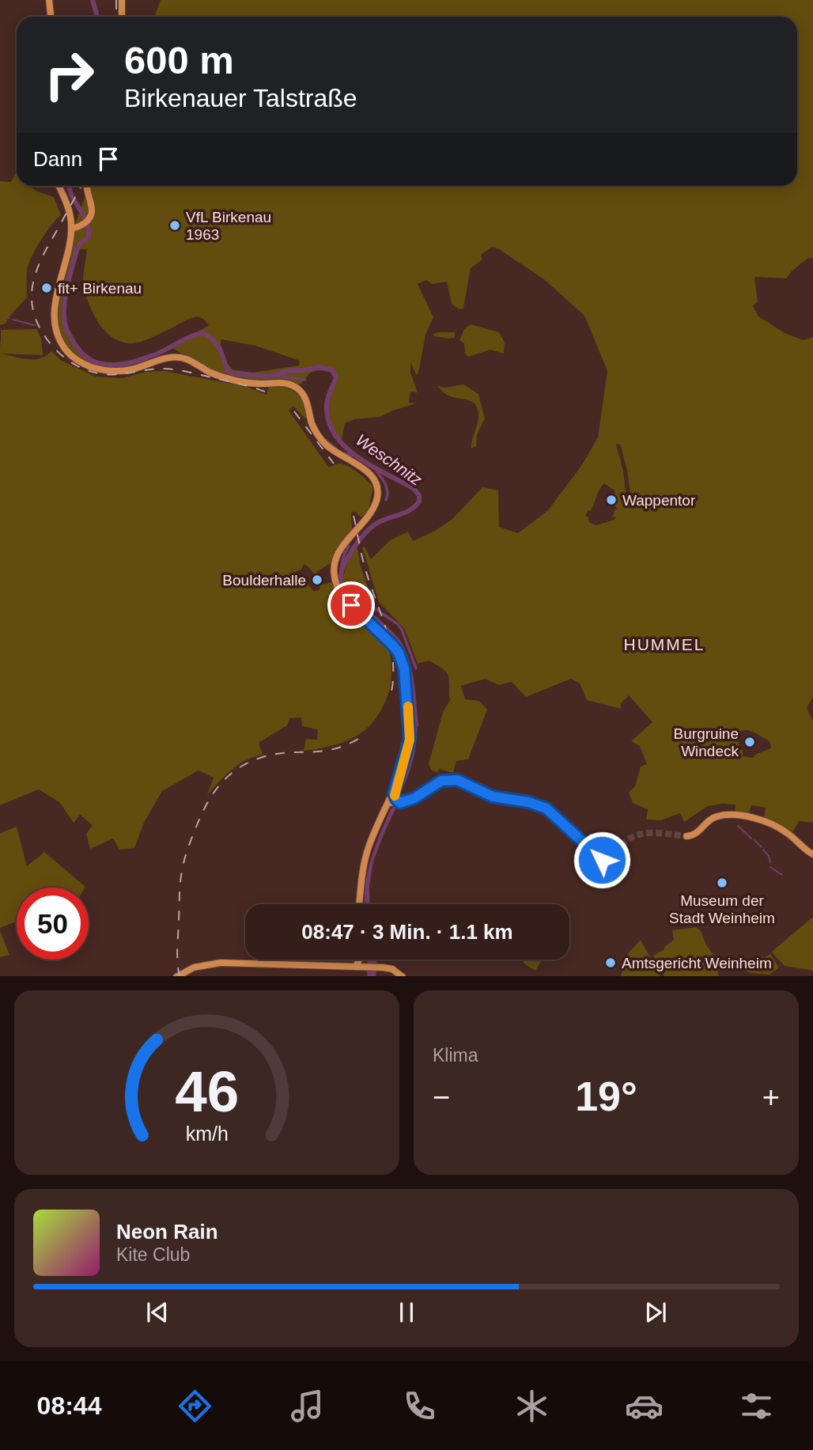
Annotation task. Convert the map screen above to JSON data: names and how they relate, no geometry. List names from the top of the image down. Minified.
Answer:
{"districts":["HUMMEL"],"water":["Weschnitz"],"places":["VfL Birkenau 1963","fit+ Birkenau","Wappentor","Boulderhalle","Burgruine Windeck","Museum der Stadt Weinheim","Amtsgericht Weinheim"],"page":{"turn":["600 m","Birkenauer Talstraße"],"then":"Dann","limit":"50","trip":"08:47 · 3 Min. · 1.1 km","tile":"Klima","heat":["−","19°","+"],"song":["Neon Rain","Kite Club"],"tabs":"08:44","gauge":["46","km/h"]}}
